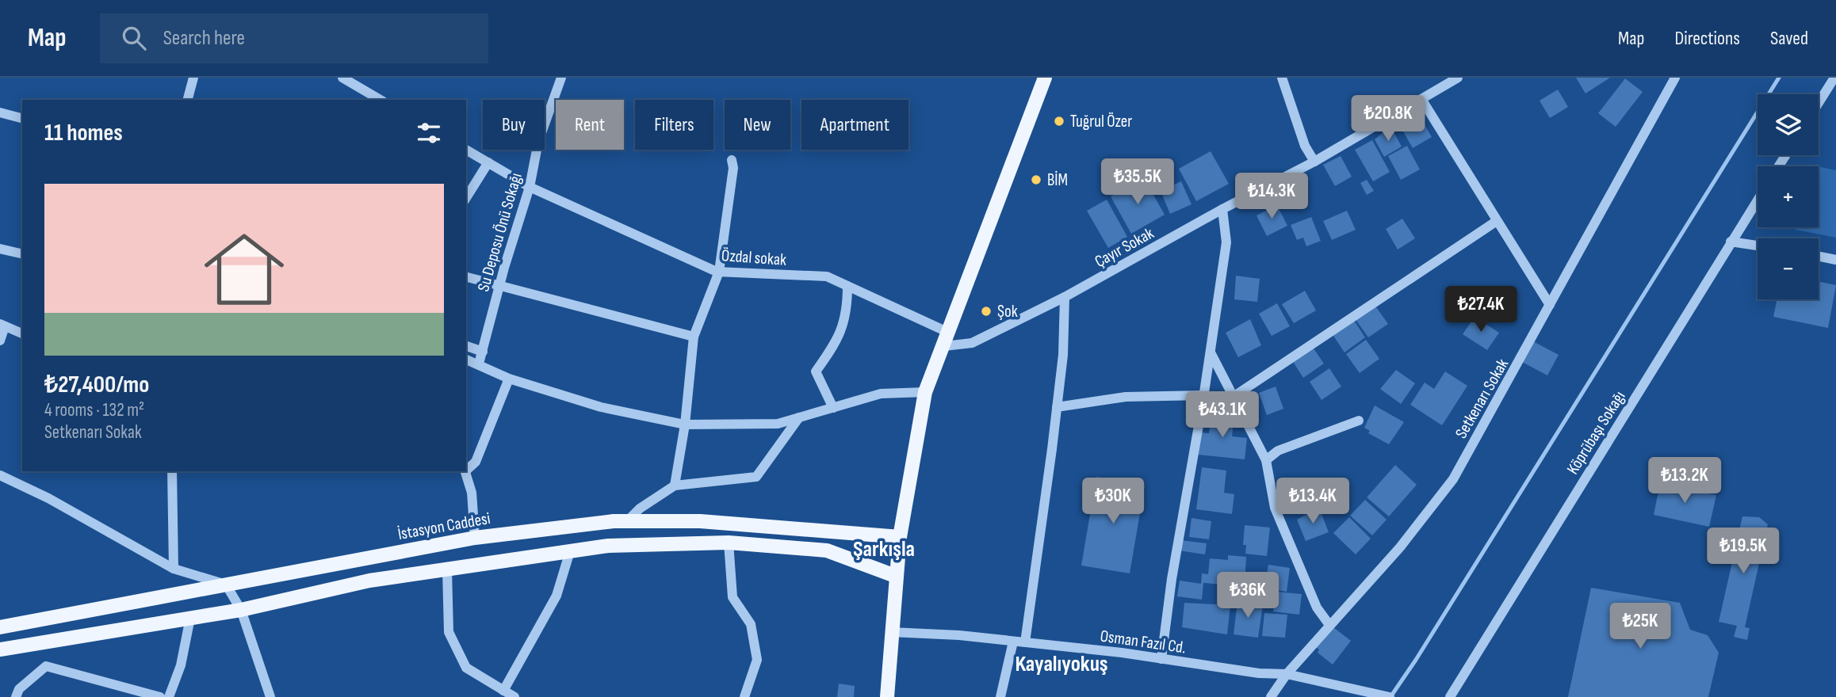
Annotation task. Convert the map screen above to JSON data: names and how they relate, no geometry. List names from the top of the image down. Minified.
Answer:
{"streets":{"main road":["İstasyon Caddesi"],"street":["Su Deposu Önü Sokağı","Çayır Sokak","Özdal sokak","Setkenarı Sokak","Köprübaşı Sokağı","Osman Fazıl Cd."]},"crossings":[["Su Deposu Önü Sokağı","Özdal sokak"],["Çayır Sokak","Özdal sokak"],["Setkenarı Sokak","Osman Fazıl Cd."]],"districts":["Şarkışla","Kayalıyokuş"],"places":["Tuğrul Özer","BİM","Şok"],"page":{"header":"Map","search":"Search here","nav":["Map","Directions","Saved"],"map_buttons":["+","−"],"price":["₺20.8K","₺35.5K","₺14.3K","₺27.4K","₺43.1K","₺13.2K","₺30K","₺13.4K","₺19.5K","₺36K","₺25K"],"chip":["Buy","Rent","Filters","New","Apartment"],"heading":"11 homes","list":[{"name":"₺27,400/mo","note":"4 rooms · 132 m² · Setkenarı Sokak"}]}}
